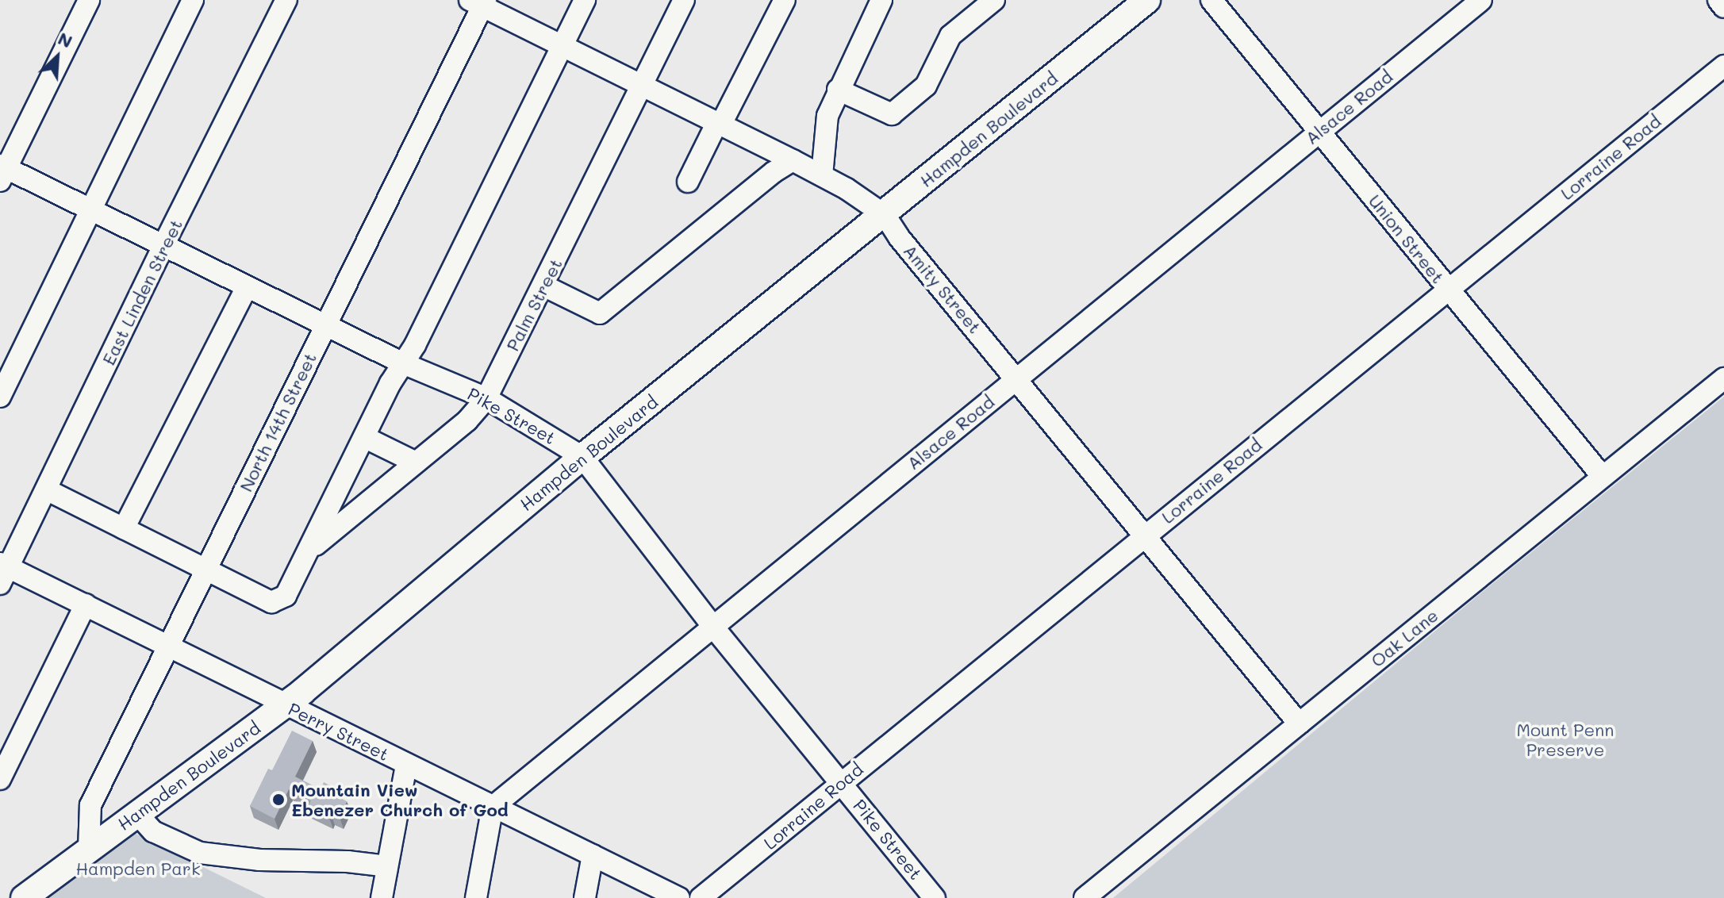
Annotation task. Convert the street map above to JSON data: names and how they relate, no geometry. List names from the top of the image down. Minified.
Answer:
{"streets":{"main road":["Hampden Boulevard"],"street":["Alsace Road","Lorraine Road","Union Street","Amity Street","East Linden Street","Palm Street","Pike Street","North 14th Street","Oak Lane","Perry Street"]},"crossings":[["Alsace Road","Union Street"],["Alsace Road","Amity Street"],["Alsace Road","Pike Street"],["Alsace Road","Perry Street"],["Hampden Boulevard","Amity Street"],["Hampden Boulevard","Pike Street"],["Hampden Boulevard","North 14th Street"],["Hampden Boulevard","Perry Street"],["Lorraine Road","Union Street"],["Lorraine Road","Amity Street"],["Lorraine Road","Pike Street"],["Union Street","Oak Lane"],["Amity Street","Palm Street"],["Amity Street","North 14th Street"],["Amity Street","Oak Lane"],["East Linden Street","Pike Street"],["East Linden Street","Perry Street"],["Palm Street","Pike Street"],["Pike Street","North 14th Street"],["North 14th Street","Perry Street"]],"parks":["Mount Penn Preserve","Hampden Park"],"places":["Mountain View Ebenezer Church of God"],"north":"top right"}
